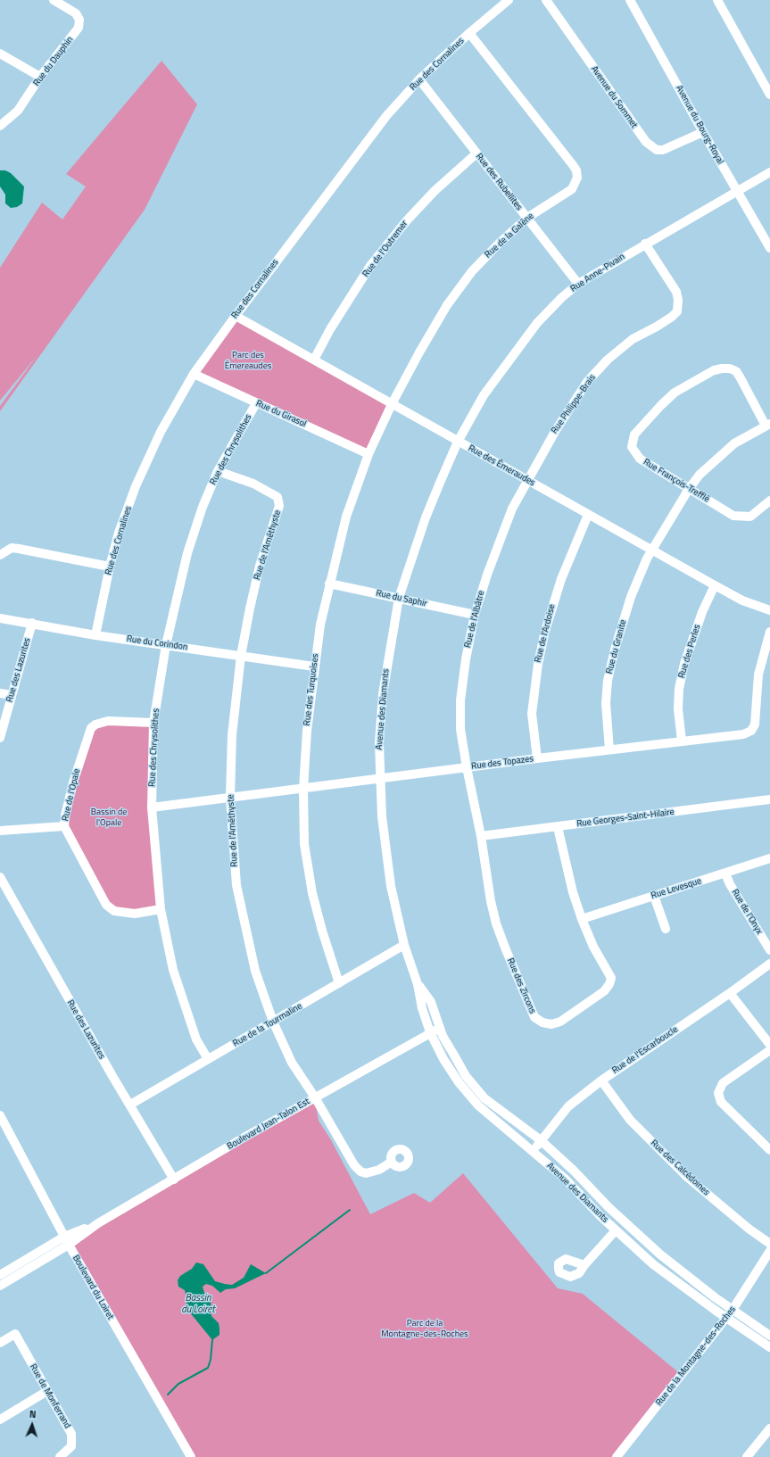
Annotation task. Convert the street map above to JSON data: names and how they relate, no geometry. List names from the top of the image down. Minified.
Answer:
{"streets":{"street":["Rue du Dauphin","Rue des Cornalines","Avenue du Sommet","Avenue du Bourg-Royal","Rue des Rubellites","Rue de la Galène","Rue de l'Outremer","Rue Anne-Pivain","Rue Philippe-Brais","Rue du Girasol","Rue des Chrysolithes","Rue des Émeraudes","Rue François-Trefflé","Rue de l'Améthyste","Rue du Saphir","Rue de l'Albâtre","Rue de l'Ardoise","Rue du Corindon","Rue du Granite","Rue des Perles","Rue des Lazurites","Rue des Turquoises","Avenue des Diamants","Rue des Topazes","Rue de l'Opale","Rue Georges-Saint-Hilaire","Rue Levesque","Rue de l'Onyx","Rue des Zircons","Rue de la Tourmaline","Rue de l'Escarboucle","Boulevard Jean-Talon Est","Rue des Calcédoines","Boulevard du Loiret","Rue de la Montagne-des-Roches","Rue de Monferrand"]},"crossings":[["Rue des Cornalines","Rue des Rubellites"],["Rue des Cornalines","Rue de la Galène"],["Rue des Cornalines","Rue du Girasol"],["Rue des Cornalines","Rue des Émeraudes"],["Rue des Cornalines","Rue du Corindon"],["Avenue du Sommet","Avenue du Bourg-Royal"],["Avenue du Bourg-Royal","Rue Anne-Pivain"],["Rue des Rubellites","Rue de la Galène"],["Rue des Rubellites","Rue de l'Outremer"],["Rue des Rubellites","Rue Anne-Pivain"],["Rue de la Galène","Rue des Émeraudes"],["Rue de la Galène","Rue des Turquoises"],["Rue de l'Outremer","Rue des Émeraudes"],["Rue Anne-Pivain","Rue Philippe-Brais"],["Rue Anne-Pivain","Rue des Émeraudes"],["Rue Anne-Pivain","Avenue des Diamants"],["Rue Philippe-Brais","Rue des Émeraudes"],["Rue Philippe-Brais","Rue de l'Albâtre"],["Rue du Girasol","Rue des Chrysolithes"],["Rue du Girasol","Rue des Turquoises"],["Rue des Chrysolithes","Rue de l'Améthyste"],["Rue des Chrysolithes","Rue du Corindon"],["Rue des Chrysolithes","Rue des Topazes"],["Rue des Chrysolithes","Rue de l'Opale"],["Rue des Chrysolithes","Rue de la Tourmaline"],["Rue des Émeraudes","Rue de l'Albâtre"],["Rue des Émeraudes","Rue de l'Ardoise"],["Rue des Émeraudes","Rue du Granite"],["Rue des Émeraudes","Rue des Perles"],["Rue des Émeraudes","Rue des Turquoises"],["Rue des Émeraudes","Avenue des Diamants"],["Rue François-Trefflé","Rue du Granite"],["Rue de l'Améthyste","Rue du Corindon"],["Rue de l'Améthyste","Rue des Topazes"],["Rue de l'Améthyste","Rue de la Tourmaline"],["Rue de l'Améthyste","Boulevard Jean-Talon Est"],["Rue du Saphir","Rue de l'Albâtre"],["Rue du Saphir","Rue des Turquoises"],["Rue du Saphir","Avenue des Diamants"],["Rue de l'Albâtre","Rue des Topazes"],["Rue de l'Albâtre","Rue des Zircons"],["Rue de l'Ardoise","Rue des Topazes"],["Rue du Corindon","Rue des Lazurites"],["Rue du Corindon","Rue des Turquoises"],["Rue du Granite","Rue des Topazes"],["Rue des Perles","Rue des Topazes"],["Rue des Lazurites","Rue de la Tourmaline"],["Rue des Lazurites","Boulevard Jean-Talon Est"],["Rue des Turquoises","Rue des Topazes"],["Rue des Turquoises","Rue de la Tourmaline"],["Avenue des Diamants","Rue des Topazes"],["Avenue des Diamants","Rue de la Tourmaline"],["Avenue des Diamants","Rue de l'Escarboucle"],["Avenue des Diamants","Boulevard Jean-Talon Est"],["Avenue des Diamants","Rue de la Montagne-des-Roches"],["Rue des Topazes","Rue des Zircons"],["Rue Georges-Saint-Hilaire","Rue des Zircons"],["Rue Levesque","Rue de l'Onyx"],["Rue Levesque","Rue des Zircons"],["Rue de l'Escarboucle","Rue des Calcédoines"],["Boulevard Jean-Talon Est","Boulevard du Loiret"]],"water":["Bassin du Loiret"],"parks":["Parc des Émereaudes","Bassin de l'Opale","Parc de la Montagne-des-Roches"],"north":"top"}
